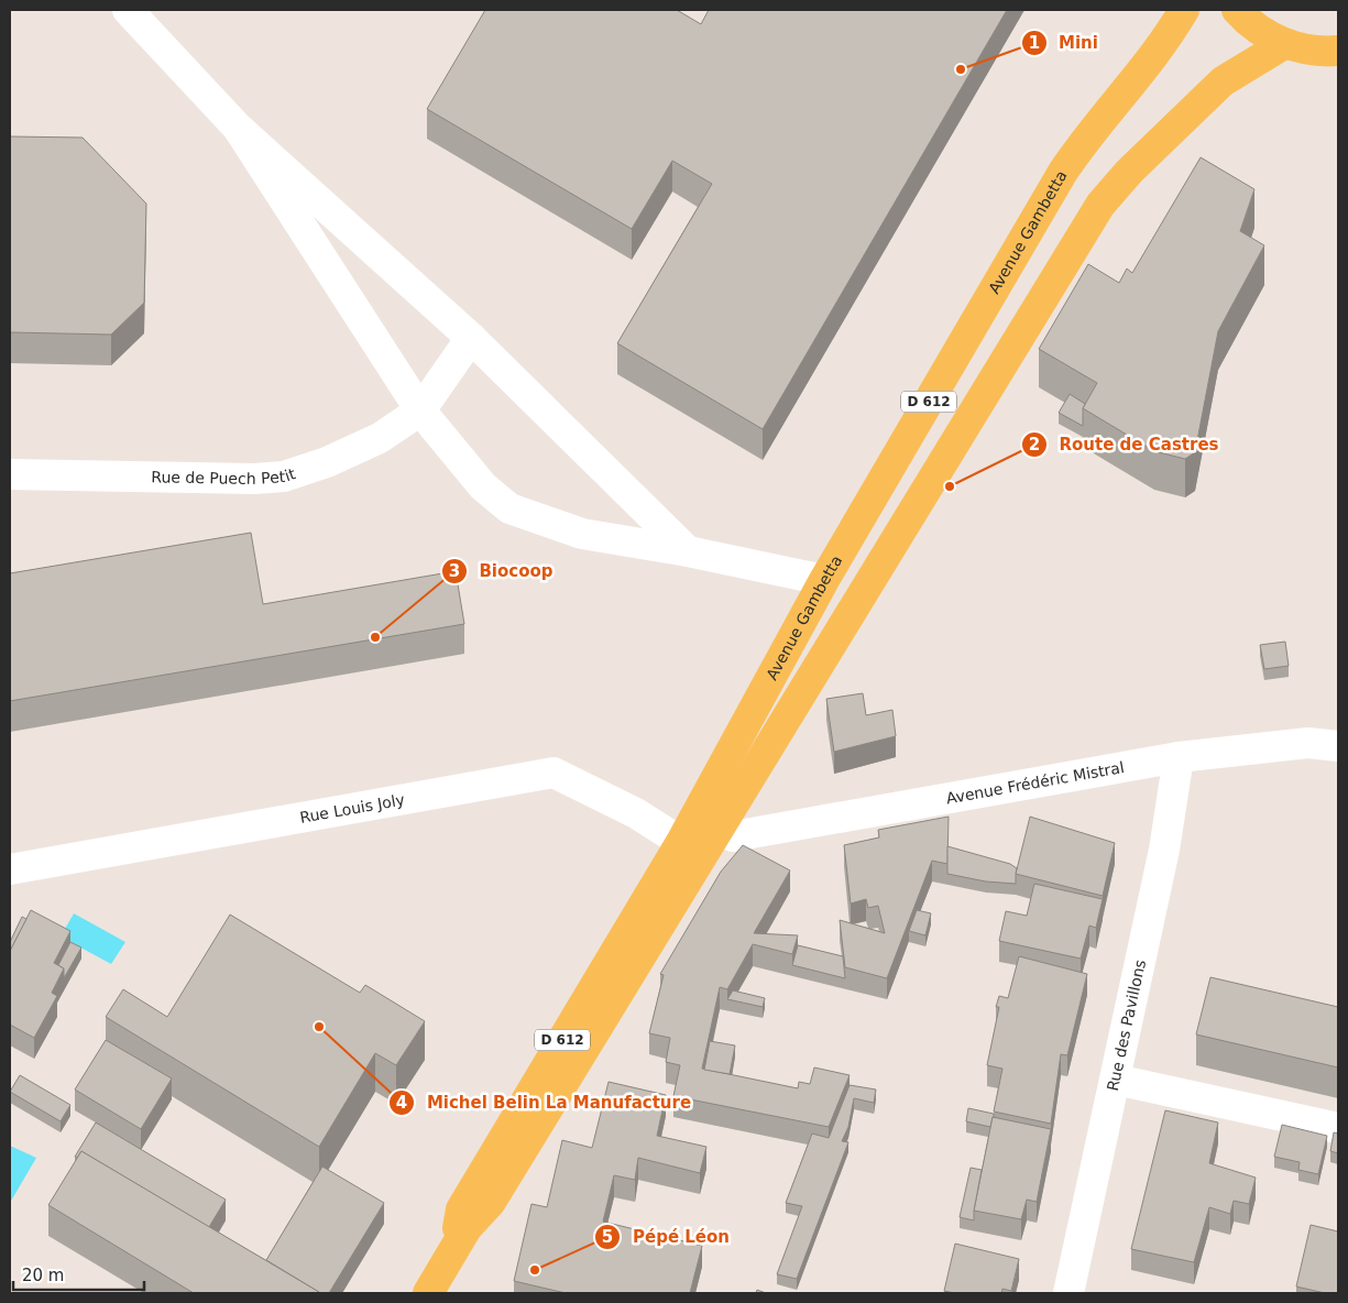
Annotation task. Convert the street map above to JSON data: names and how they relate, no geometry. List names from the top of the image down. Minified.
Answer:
{"streets":{"main road":["Avenue Gambetta","D 612"],"street":["Rue de Puech Petit","Avenue Frédéric Mistral","Rue Louis Joly","Rue des Pavillons"]},"crossings":[["Avenue Gambetta","D 612"],["Avenue Gambetta","Avenue Frédéric Mistral"],["Avenue Gambetta","Rue Louis Joly"],["D 612","Avenue Frédéric Mistral"],["D 612","Rue Louis Joly"],["Avenue Frédéric Mistral","Rue Louis Joly"],["Avenue Frédéric Mistral","Rue des Pavillons"]],"places":["Mini","Route de Castres","Biocoop","Michel Belin La Manufacture","Pépé Léon"],"scale_bar":"20 m"}
